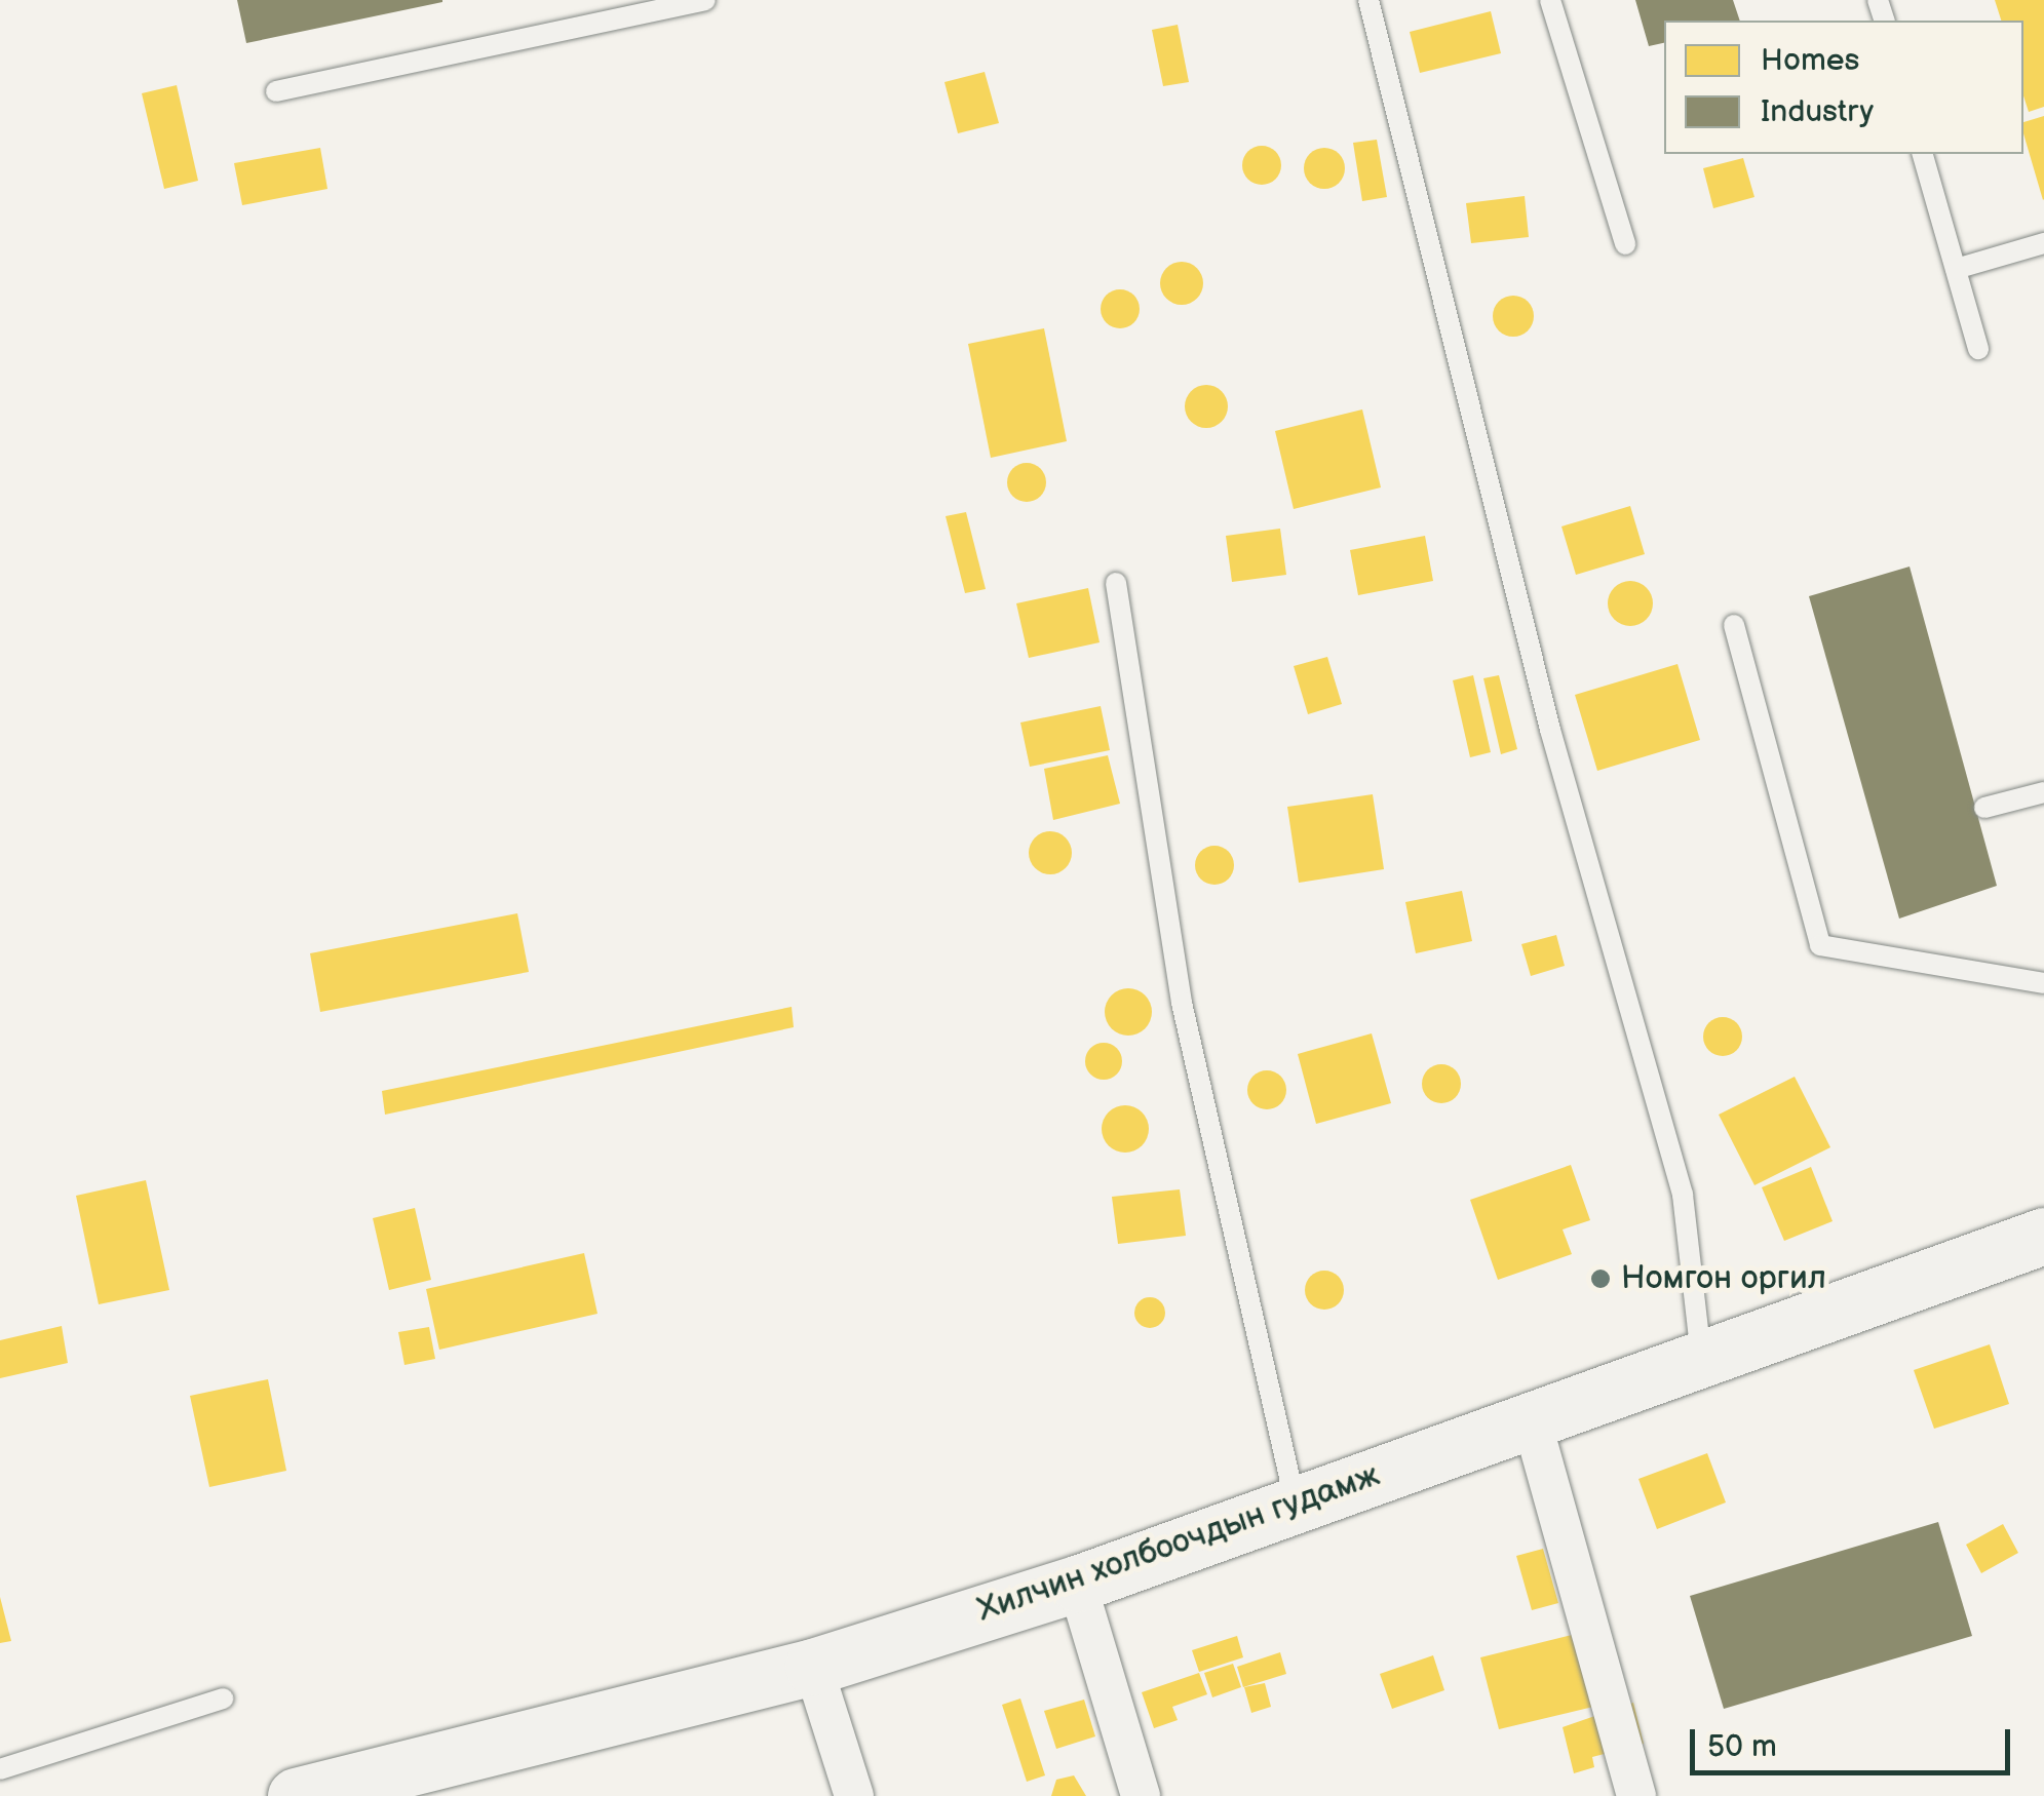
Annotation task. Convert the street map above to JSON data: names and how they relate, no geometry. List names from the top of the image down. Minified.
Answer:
{"streets":{"main road":["Хилчин холбоочдын гудамж"]},"places":["Номгон оргил"],"legend":["Homes","Industry"],"scale_bar":"50 m"}
